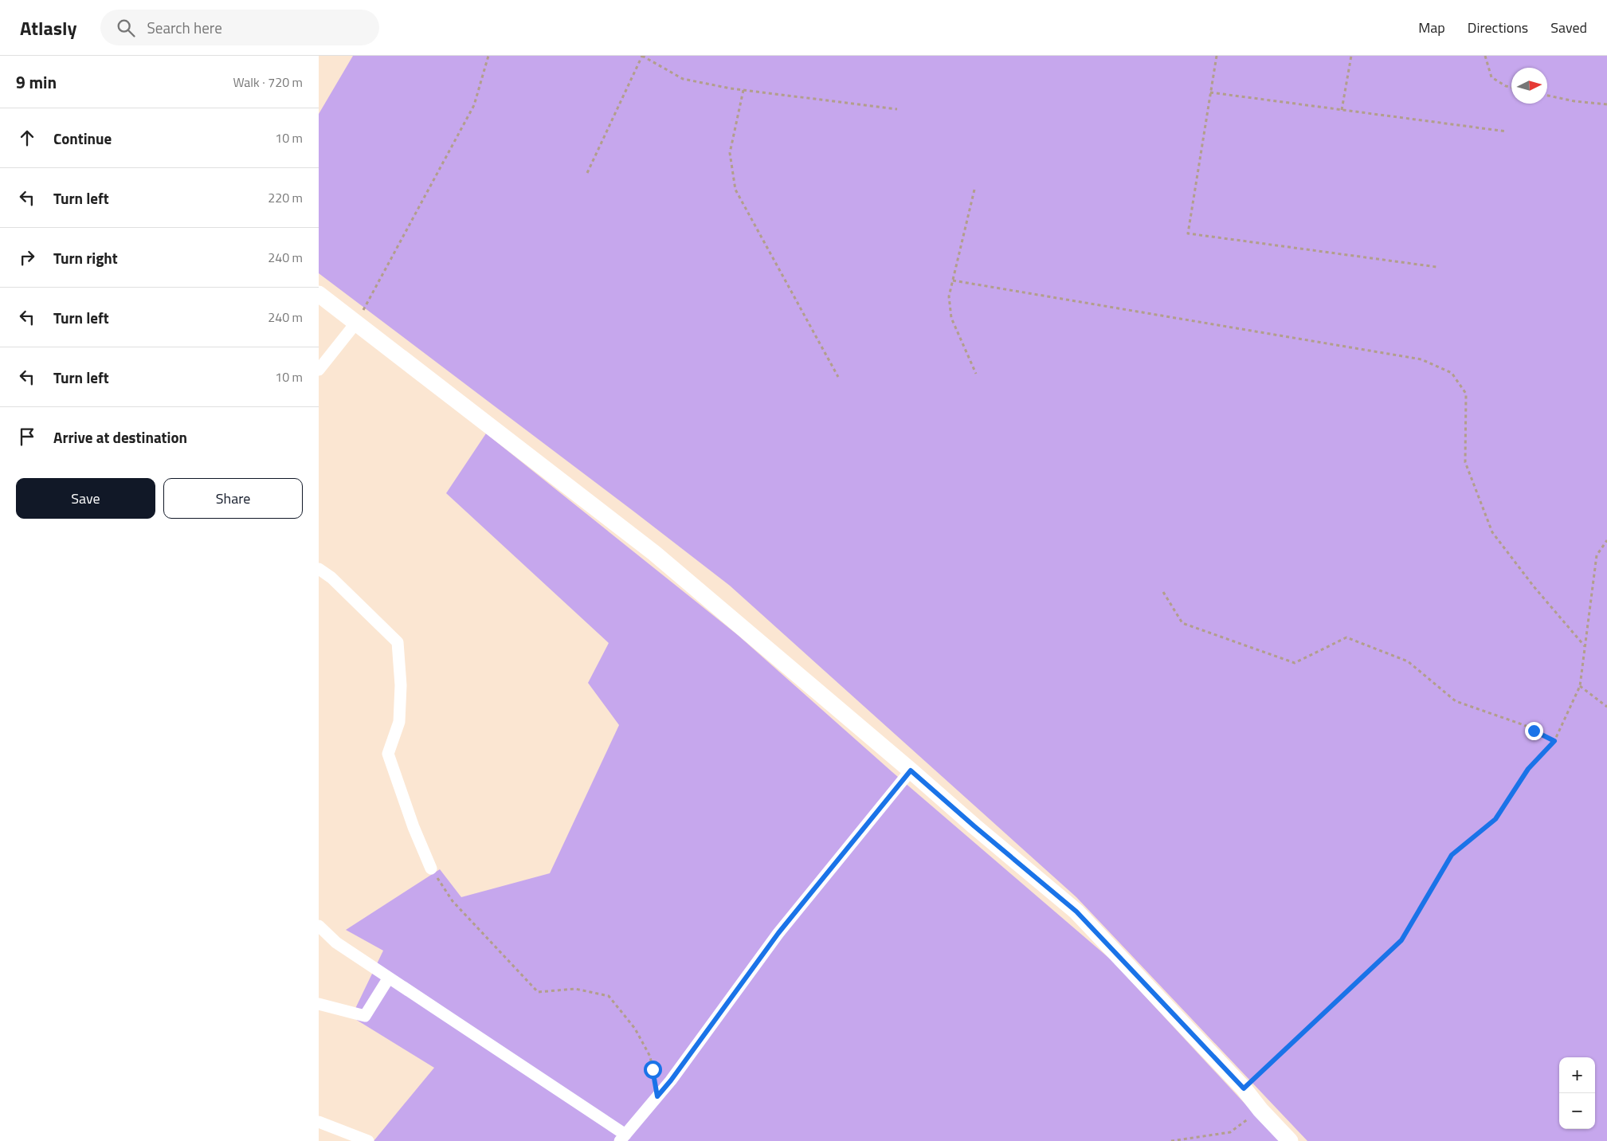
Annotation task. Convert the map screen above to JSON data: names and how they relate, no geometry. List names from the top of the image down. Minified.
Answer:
{"north":"right","page":{"header":"Atlasly","search":"Search here","nav":["Map","Directions","Saved"],"heading":["9 min","Walk · 720 m"],"list":[["Continue","10 m"],["Turn left","220 m"],["Turn right","240 m"],["Turn left","240 m"],["Turn left","10 m"],"Arrive at destination"],"buttons":["Save","Share"],"map_buttons":["+","−"]}}
